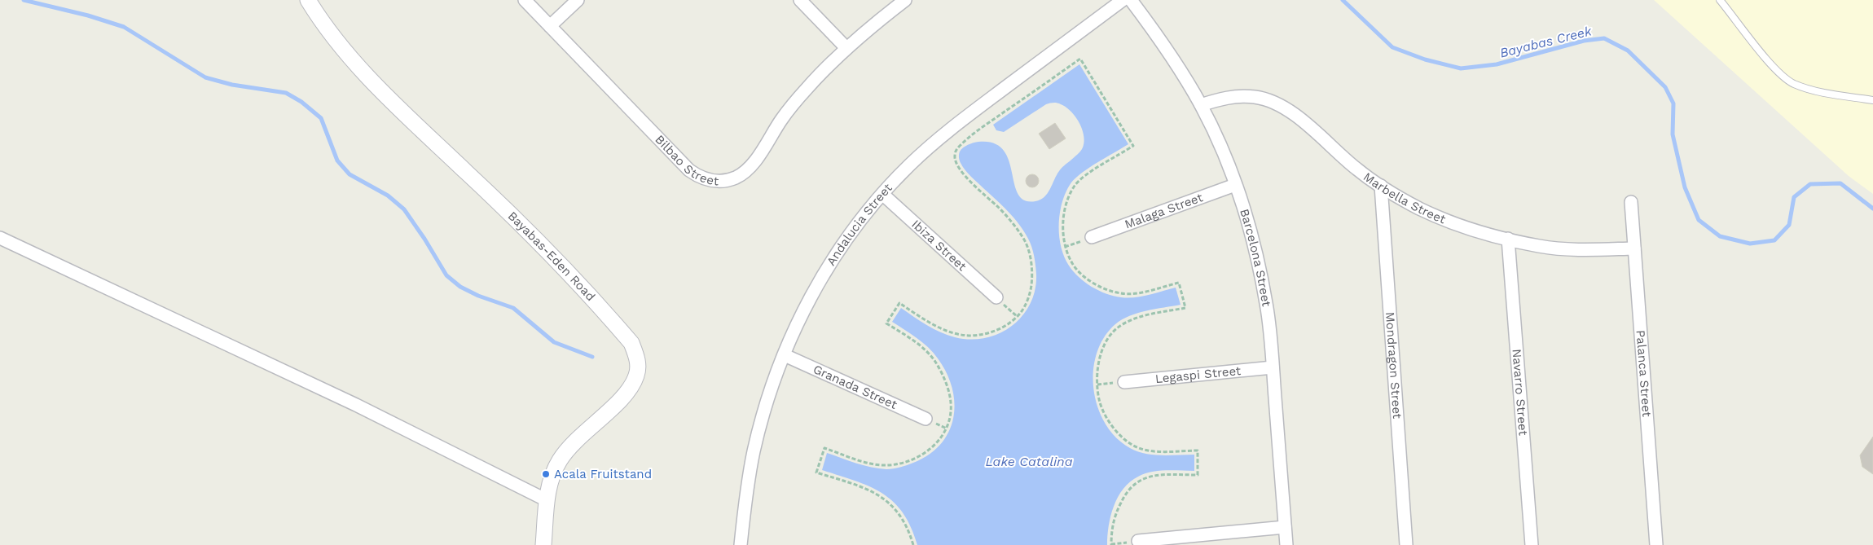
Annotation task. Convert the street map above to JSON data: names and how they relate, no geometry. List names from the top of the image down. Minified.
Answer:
{"streets":{"street":["Bilbao Street","Marbella Street","Malaga Street","Andalucia Street","Ibiza Street","Bayabas-Eden Road","Barcelona Street","Mondragon Street","Palanca Street","Legaspi Street","Granada Street","Navarro Street"]},"crossings":[["Marbella Street","Barcelona Street"],["Marbella Street","Mondragon Street"],["Marbella Street","Palanca Street"],["Marbella Street","Navarro Street"],["Malaga Street","Barcelona Street"],["Andalucia Street","Ibiza Street"],["Andalucia Street","Granada Street"],["Barcelona Street","Legaspi Street"]],"water":["Bayabas Creek","Lake Catalina"],"places":["Acala Fruitstand"]}
